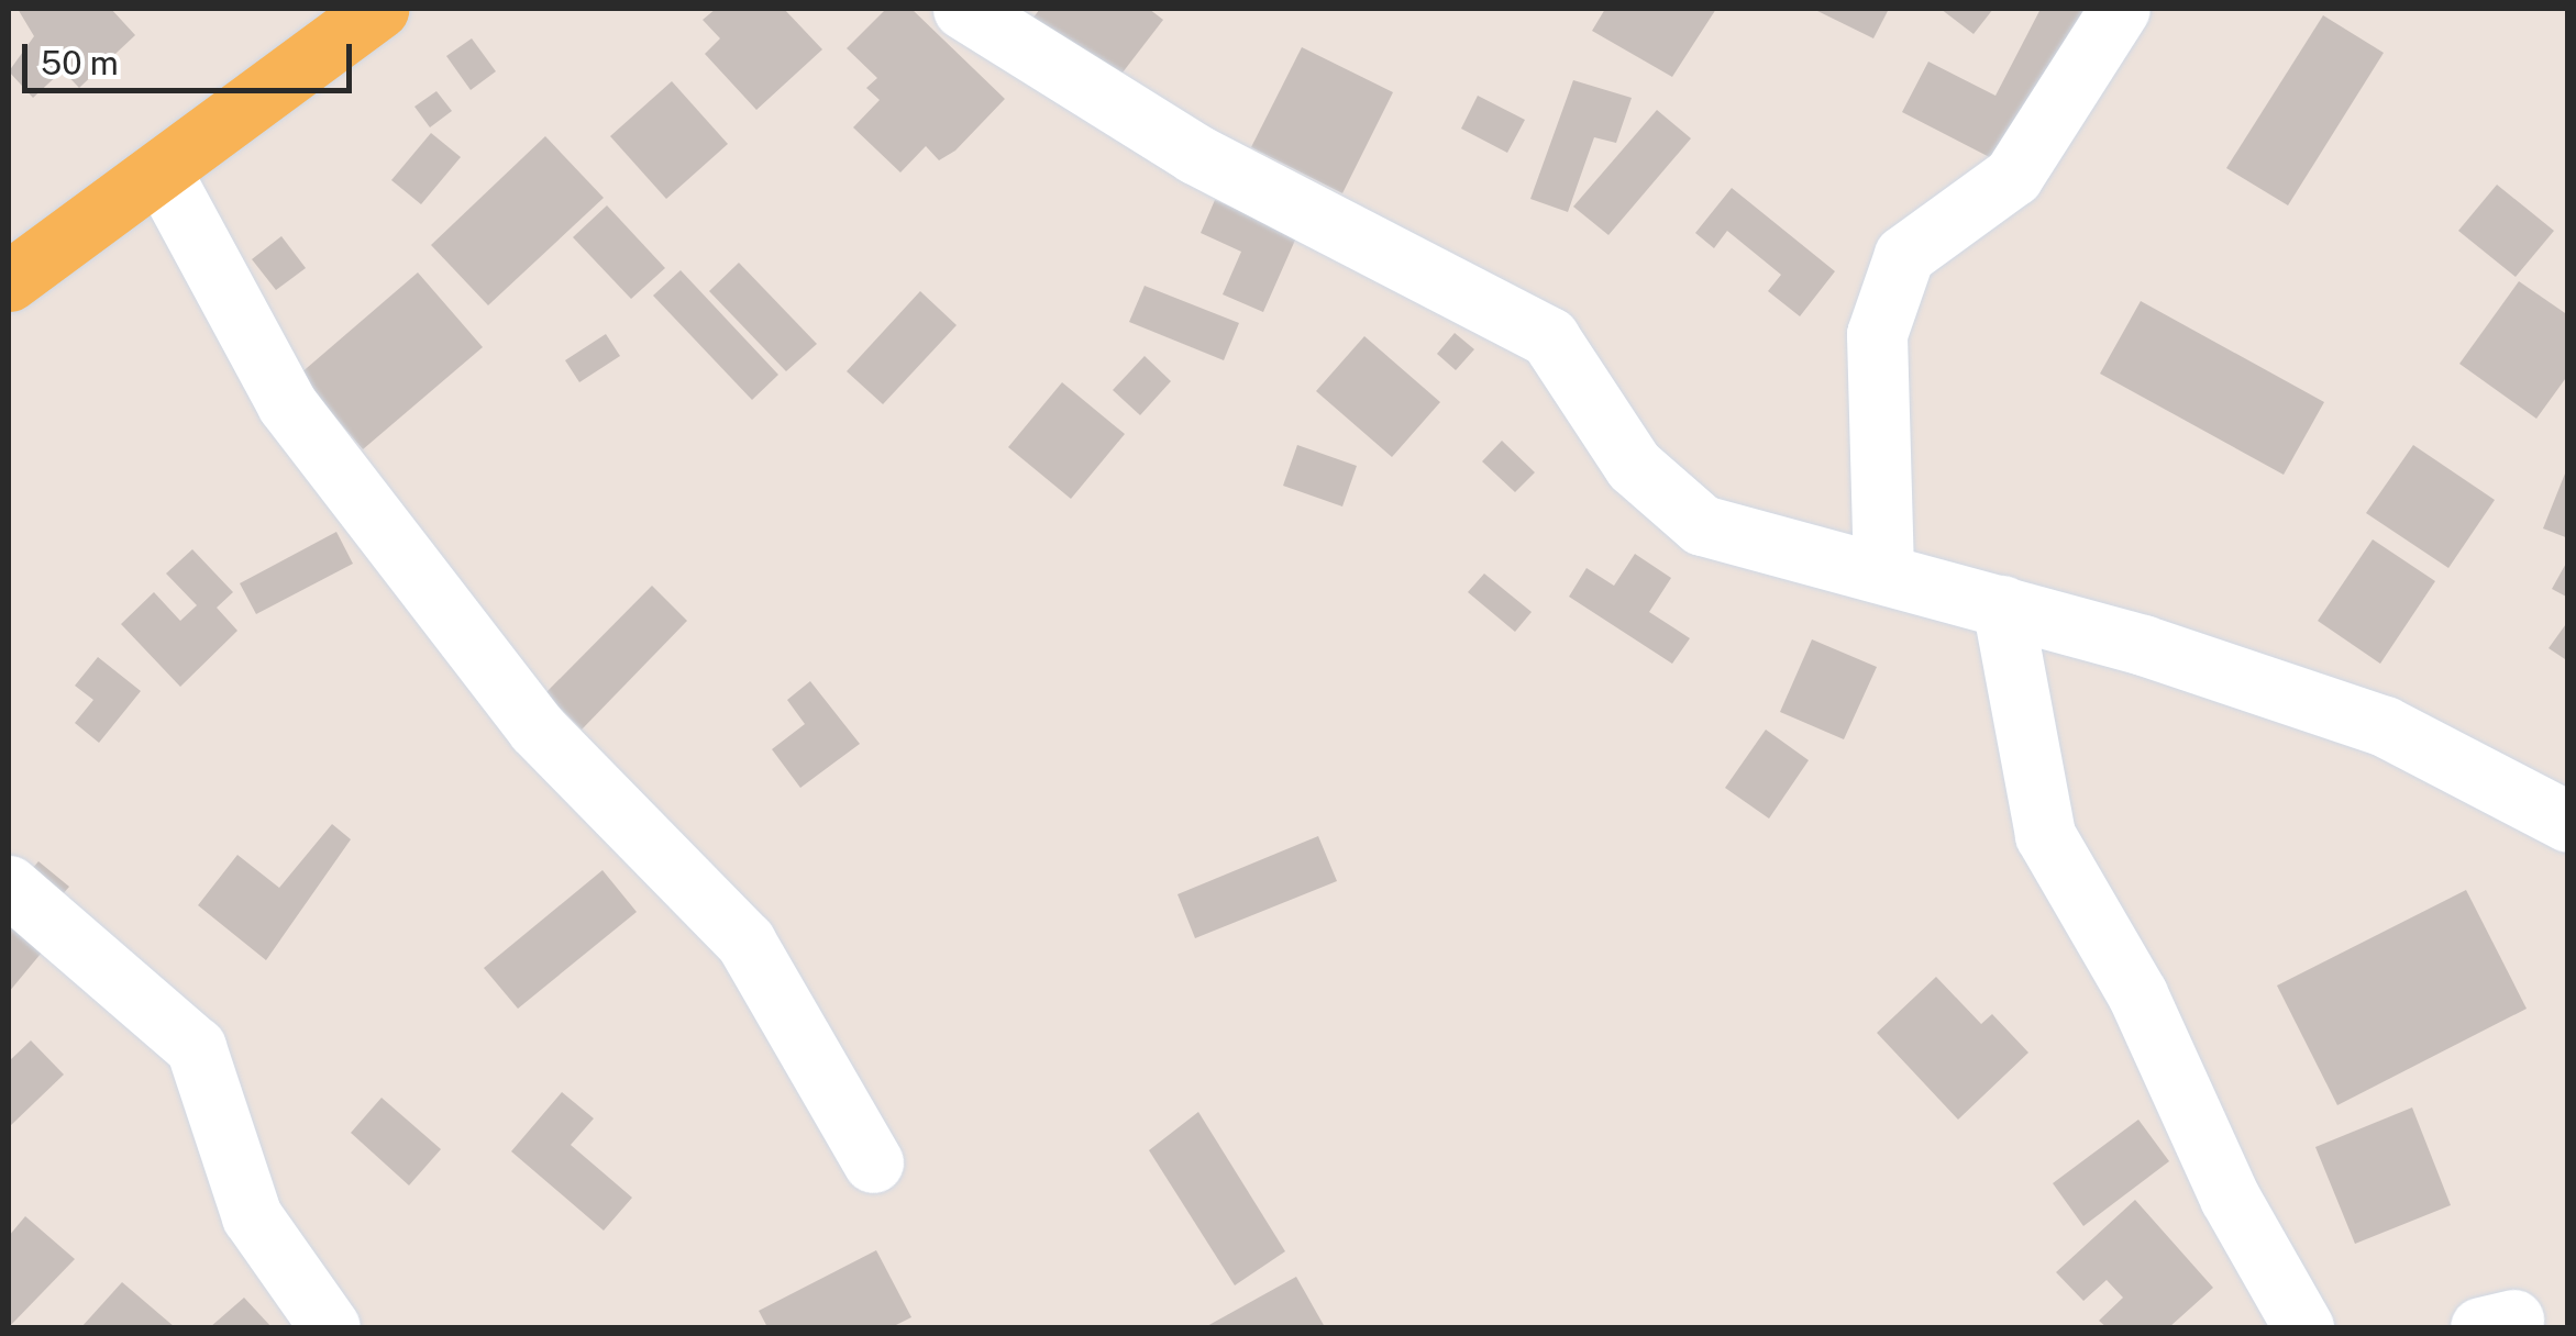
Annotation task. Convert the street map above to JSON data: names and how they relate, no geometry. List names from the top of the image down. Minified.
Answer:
{"scale_bar":"50 m"}
